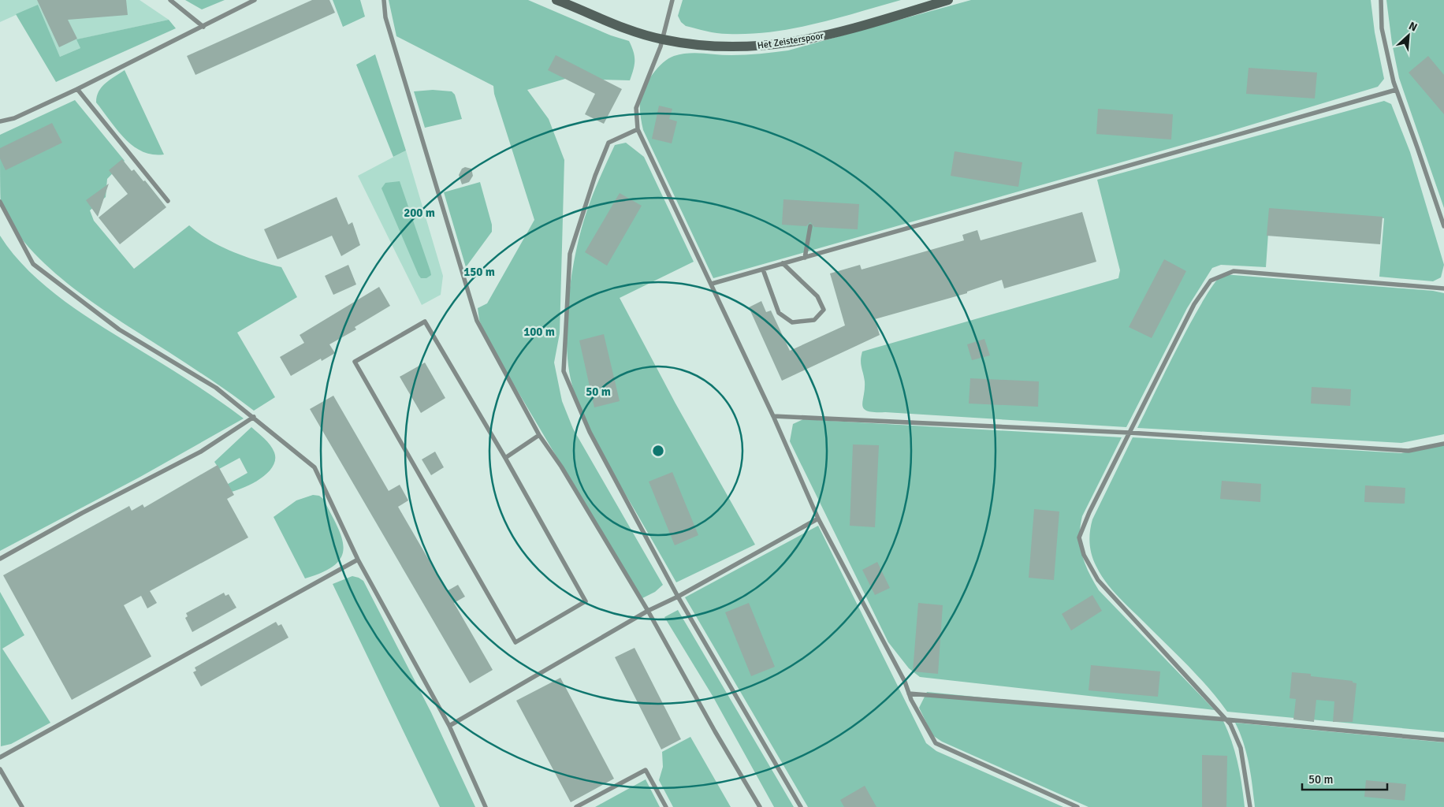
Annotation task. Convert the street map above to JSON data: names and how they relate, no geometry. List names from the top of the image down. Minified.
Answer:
{"streets":{"street":["Het Zeisterspoor"]},"scale_bar":"50 m","north":"top right","rings":["200 m","150 m","100 m","50 m"]}
